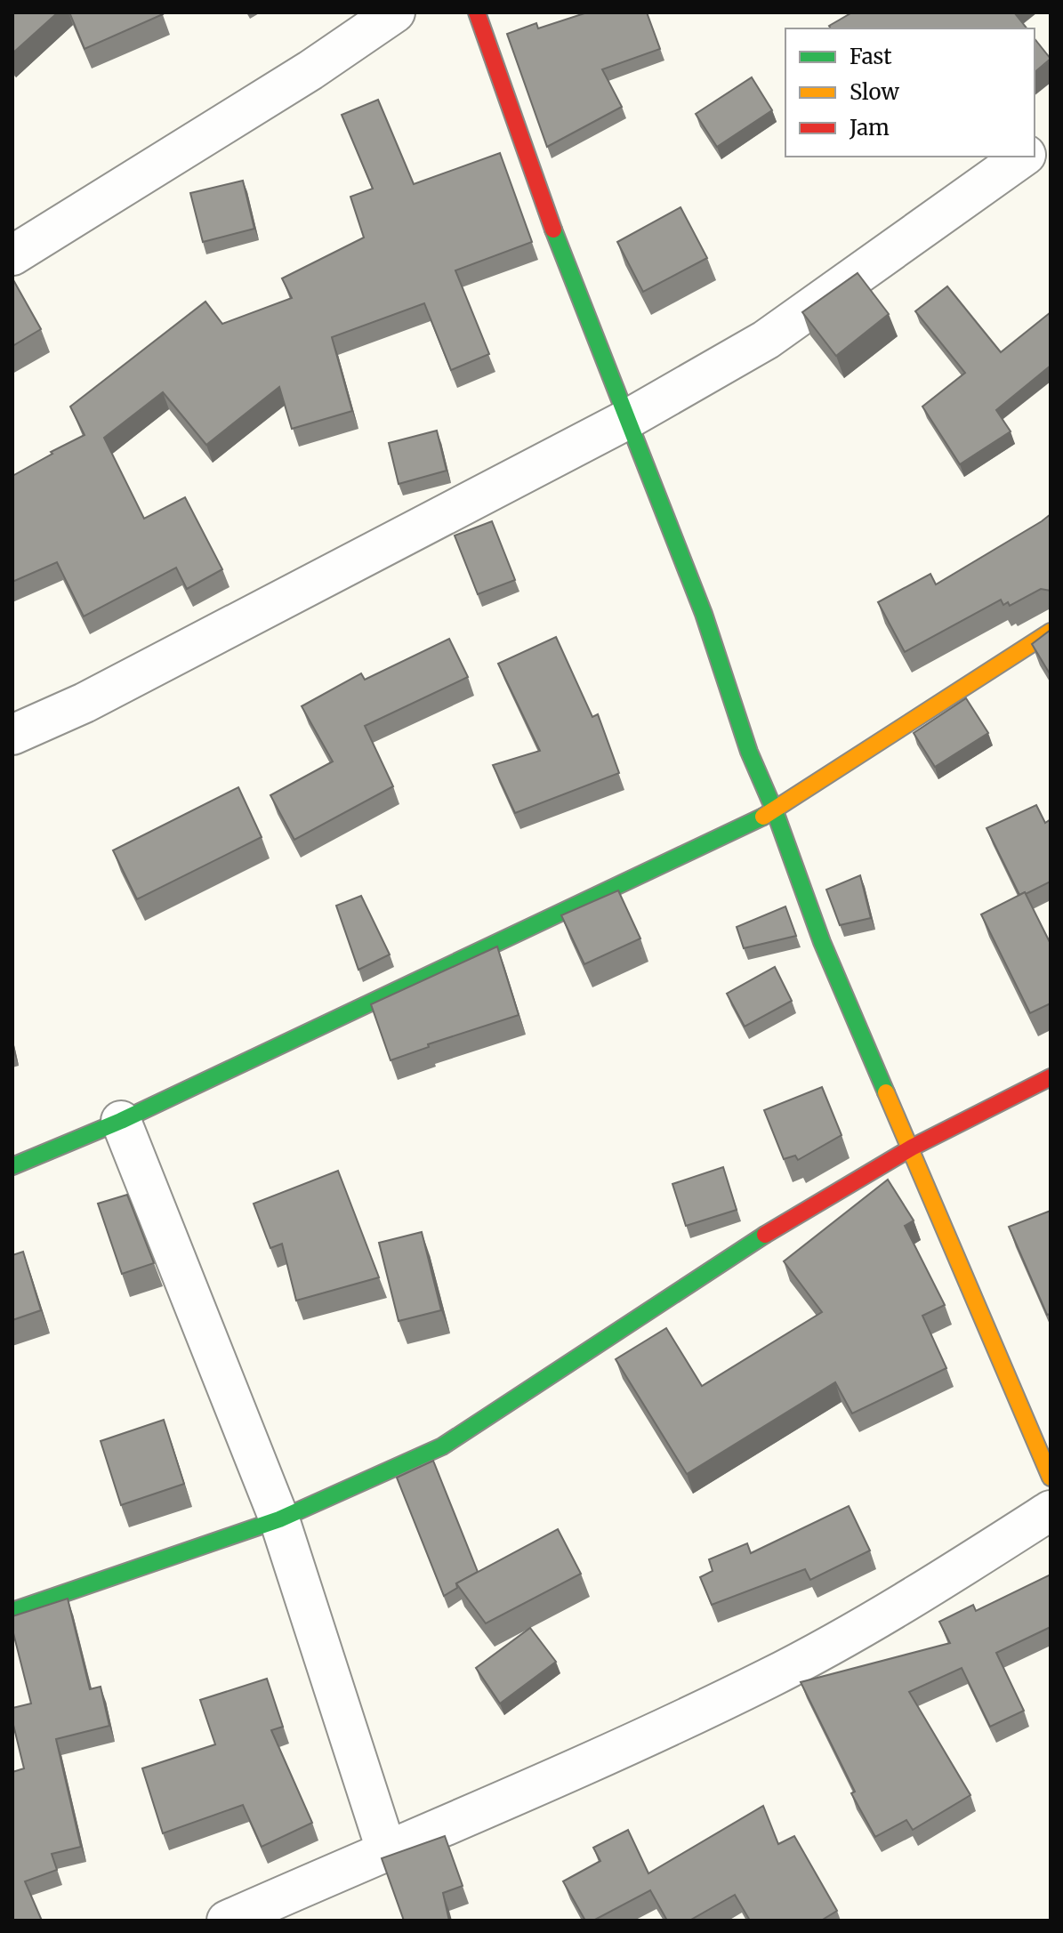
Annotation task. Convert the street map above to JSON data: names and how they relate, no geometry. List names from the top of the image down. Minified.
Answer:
{"legend":["Fast","Slow","Jam"]}
